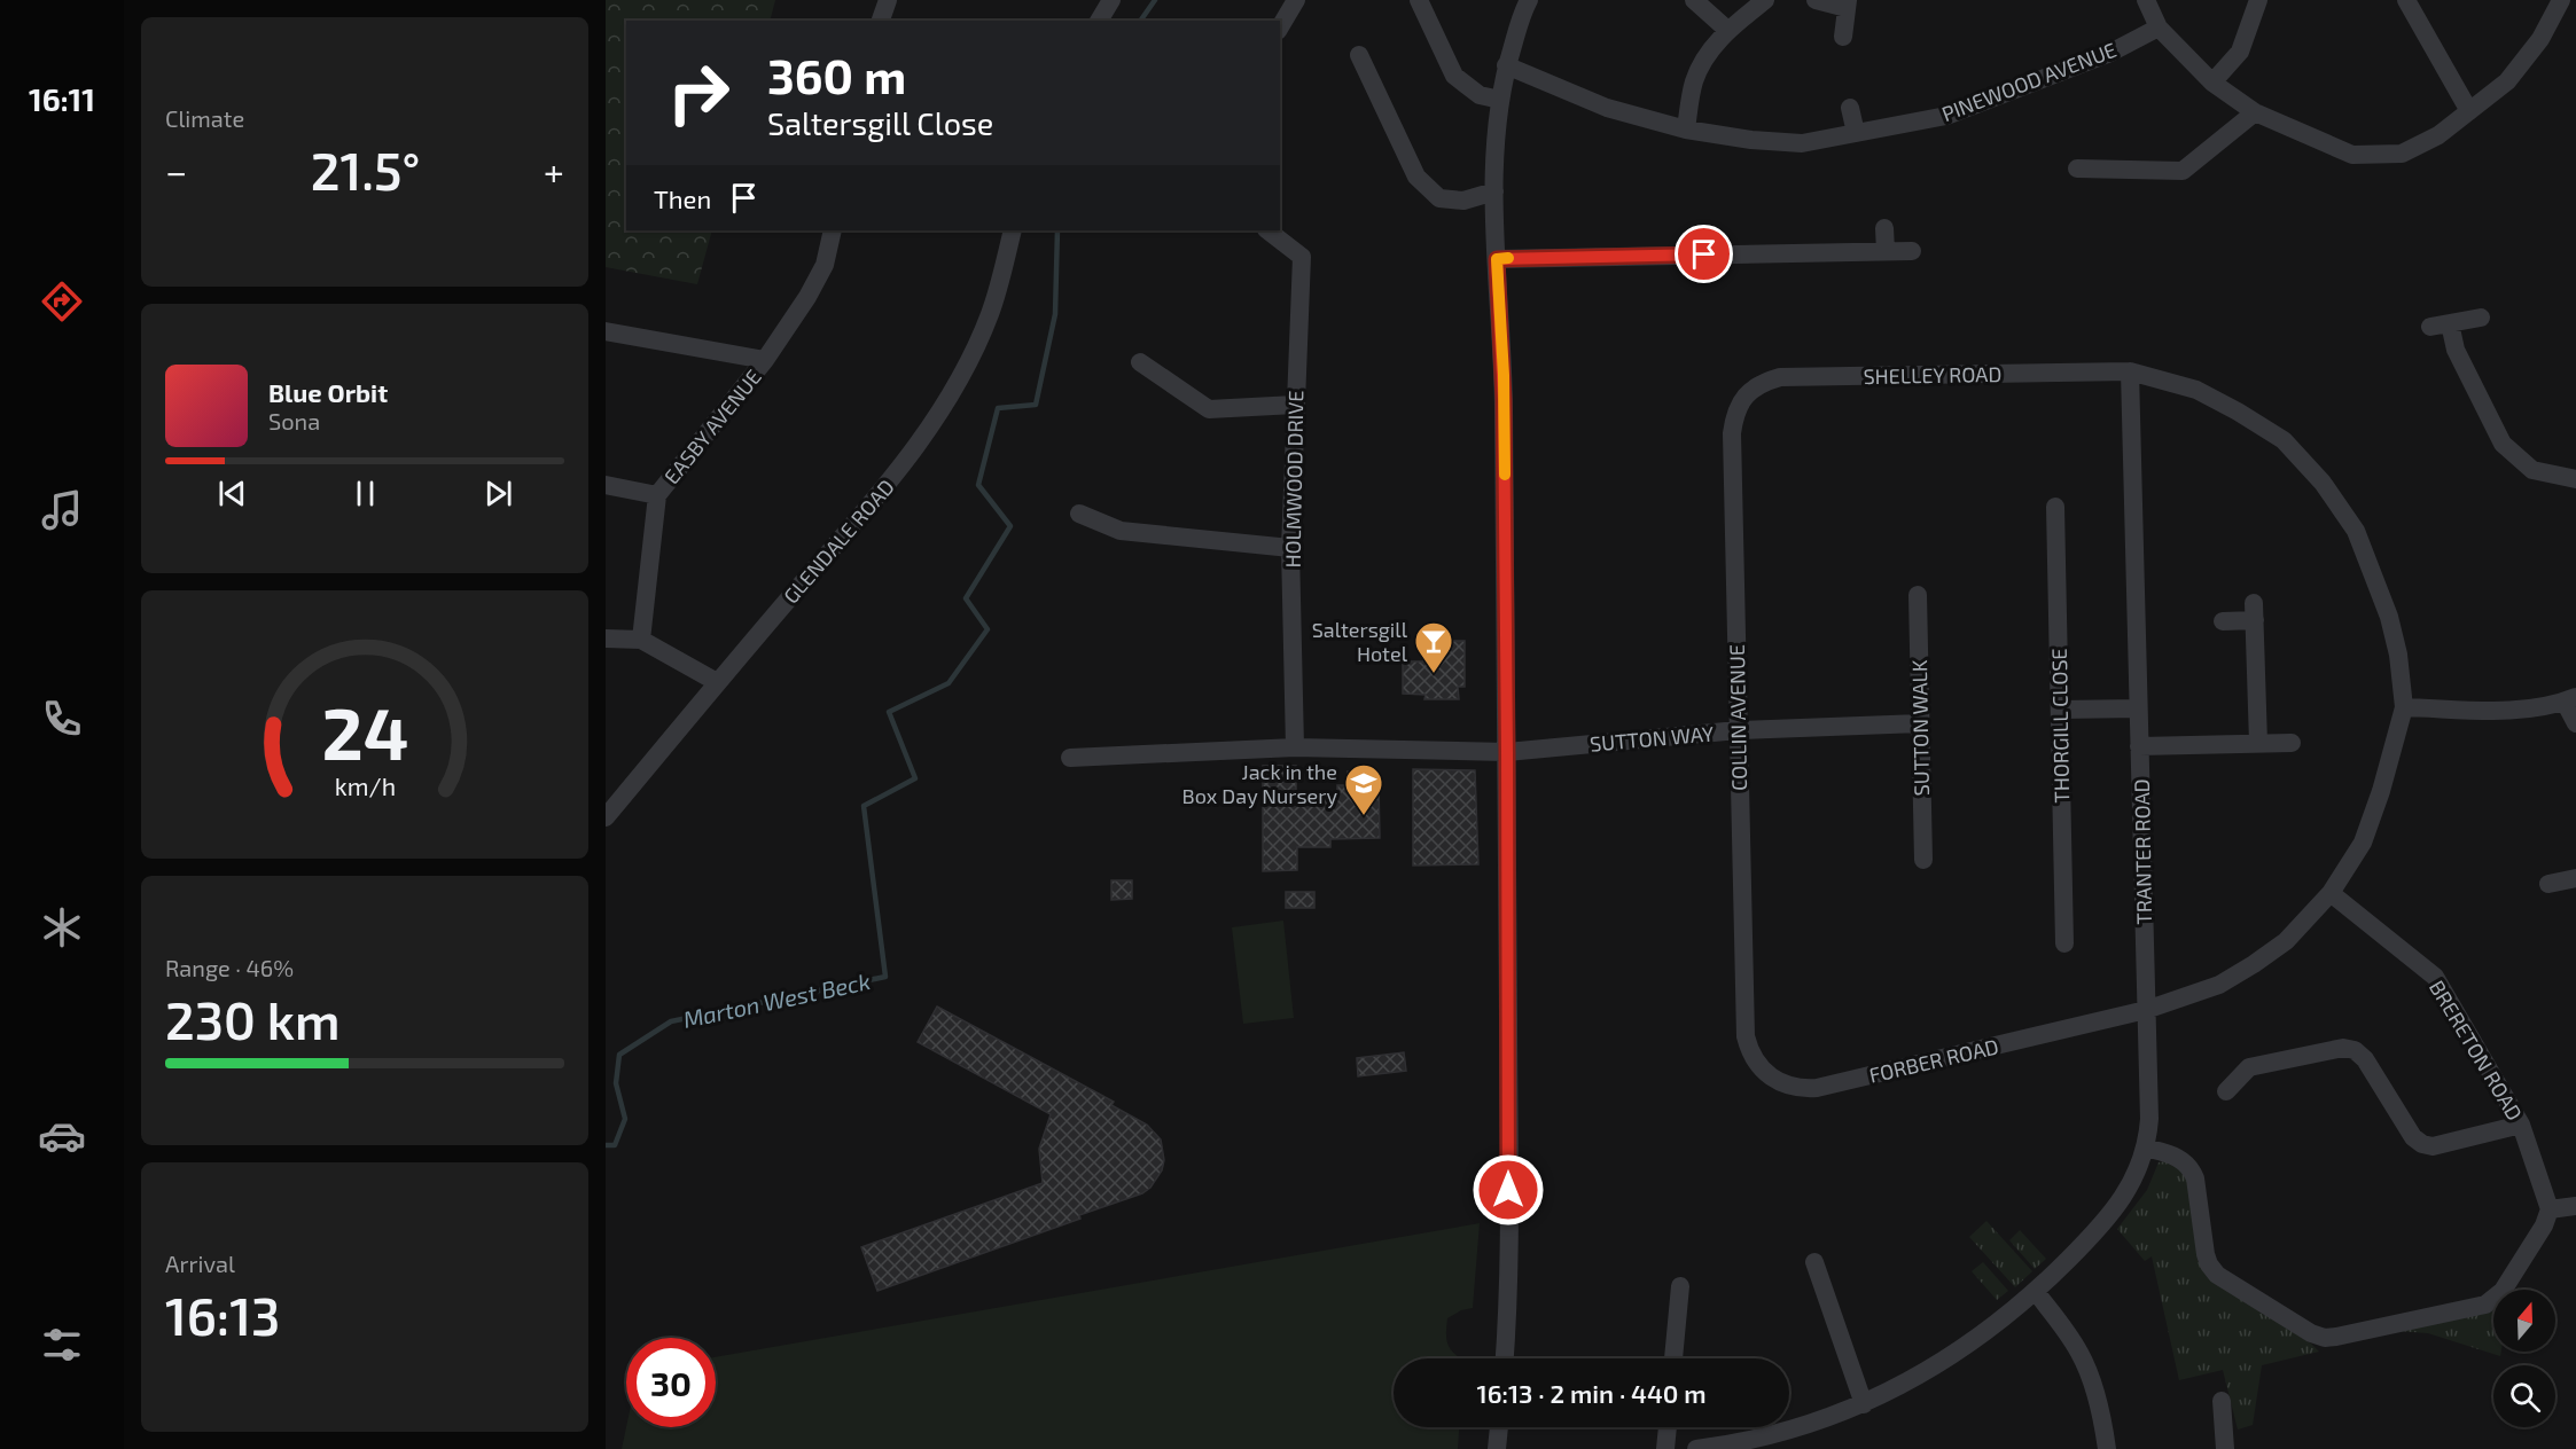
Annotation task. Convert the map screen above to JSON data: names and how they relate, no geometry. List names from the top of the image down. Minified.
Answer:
{"streets":{"street":["PINEWOOD AVENUE","SHELLEY ROAD","EASBY AVENUE","HOLMWOOD DRIVE","GLENDALE ROAD","COLLIN AVENUE","THORGILL CLOSE","SUTTON WALK","SUTTON WAY","TRANTER ROAD","BRERETON ROAD","FORBER ROAD"]},"crossings":[["SHELLEY ROAD","COLLIN AVENUE"],["SHELLEY ROAD","TRANTER ROAD"],["SHELLEY ROAD","FORBER ROAD"],["HOLMWOOD DRIVE","SUTTON WAY"],["COLLIN AVENUE","SUTTON WAY"],["COLLIN AVENUE","FORBER ROAD"],["SUTTON WALK","SUTTON WAY"],["TRANTER ROAD","FORBER ROAD"],["BRERETON ROAD","FORBER ROAD"]],"water":["Marton West Beck"],"places":{"bar":["Saltersgill Hotel"],"school or university":["Jack in the Box Day Nursery"]},"north":"top","page":{"tabs":"16:11","tile":["Climate",["Range · 46%","230 km"],["Arrival","16:13"]],"turn":["360 m","Saltersgill Close"],"heat":["−","21.5°","+"],"then":"Then","song":["Blue Orbit","Sona"],"limit":"30","trip":"16:13 · 2 min · 440 m","gauge":["24","km/h"]}}
